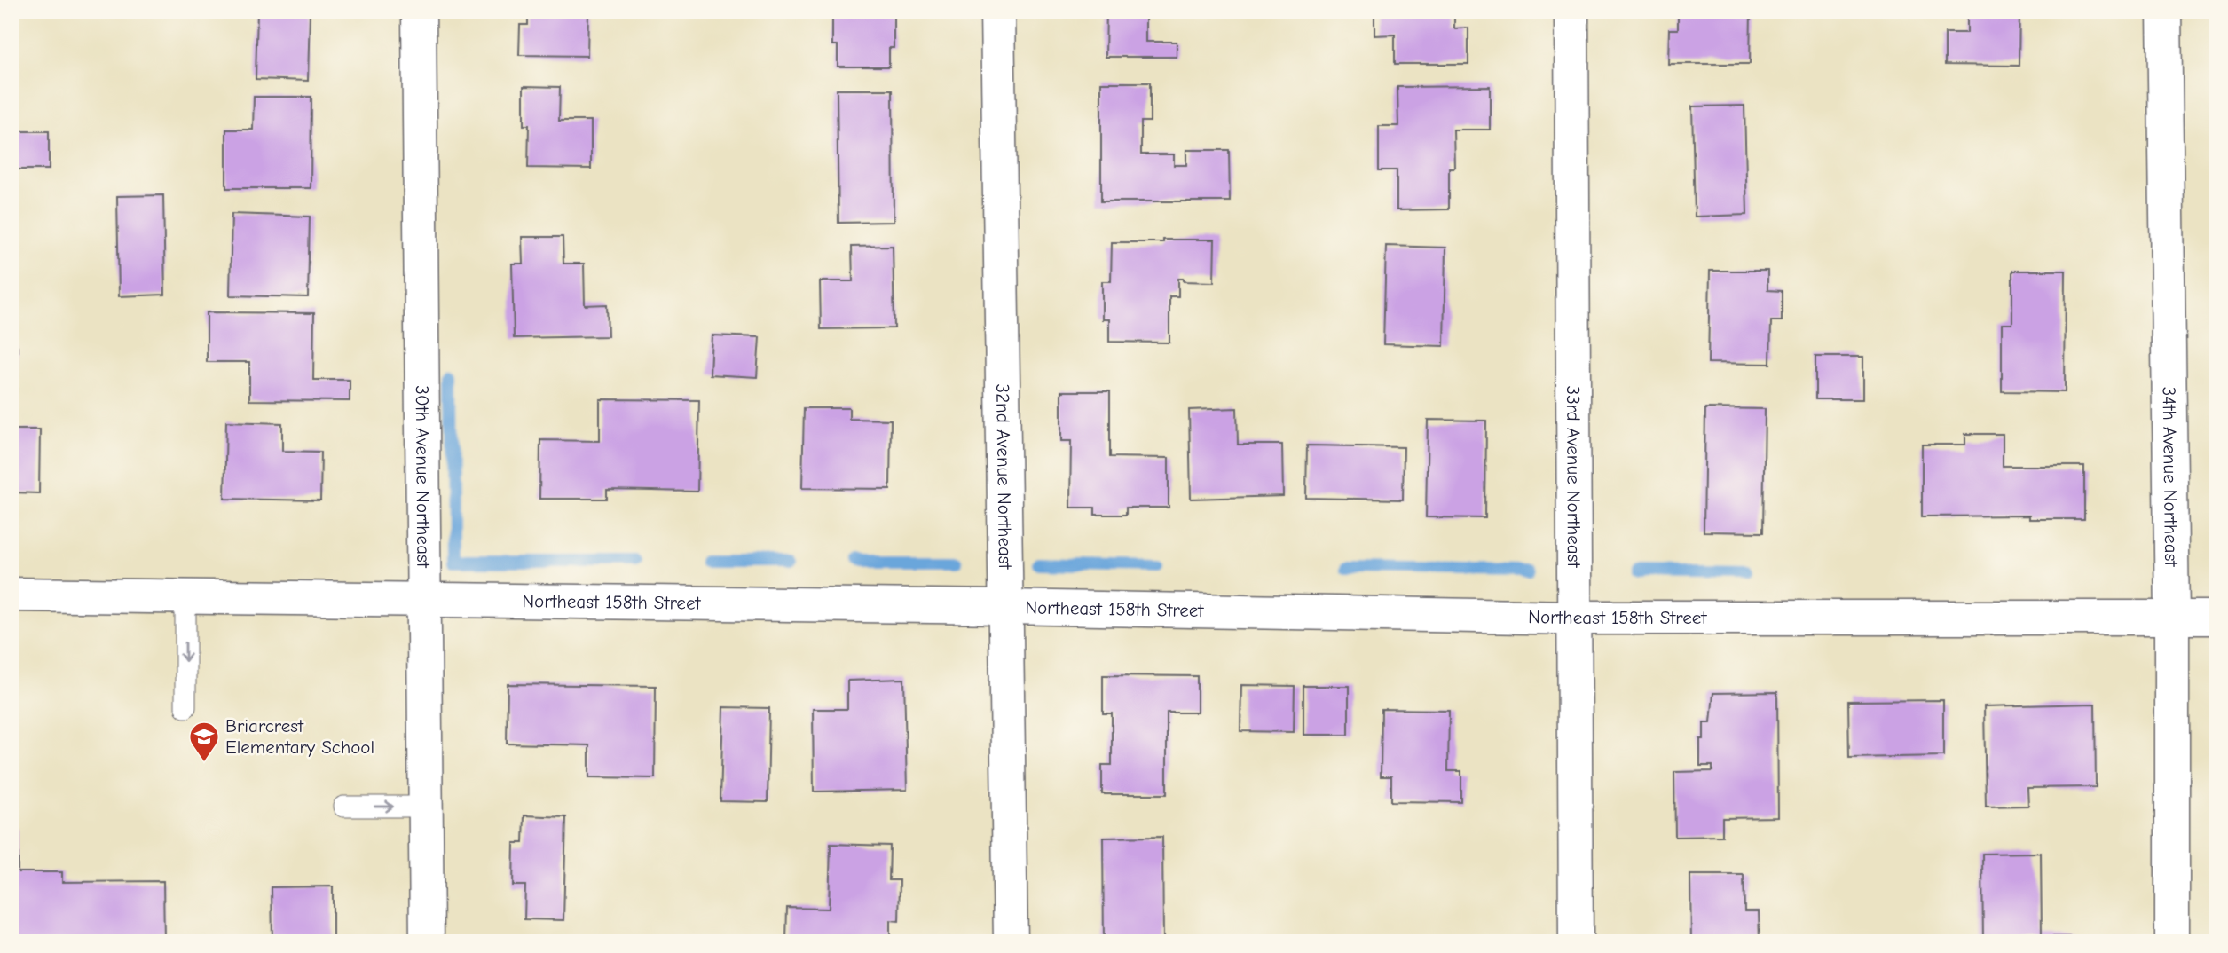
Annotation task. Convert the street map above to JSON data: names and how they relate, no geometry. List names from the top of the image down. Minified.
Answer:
{"streets":{"street":["30th Avenue Northeast","32nd Avenue Northeast","33rd Avenue Northeast","34th Avenue Northeast","Northeast 158th Street"]},"crossings":[["30th Avenue Northeast","Northeast 158th Street"],["32nd Avenue Northeast","Northeast 158th Street"],["33rd Avenue Northeast","Northeast 158th Street"],["34th Avenue Northeast","Northeast 158th Street"]],"places":{"school or university":["Briarcrest Elementary School"]}}
